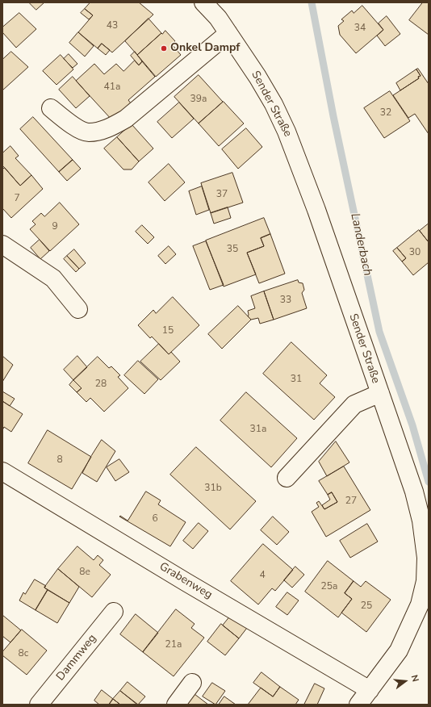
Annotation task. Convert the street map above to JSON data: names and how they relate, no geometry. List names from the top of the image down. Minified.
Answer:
{"streets":{"street":["Sender Straße","Grabenweg","Dammweg"]},"crossings":[["Sender Straße","Grabenweg"]],"water":["Landerbach"],"places":["Onkel Dampf"],"house_numbers":["43","34","41a","39a","32","37","7","9","35","30","33","15","31","28","31a","8","31b","27","6","8e","4","25a","25","21a","8c"],"north":"right"}
